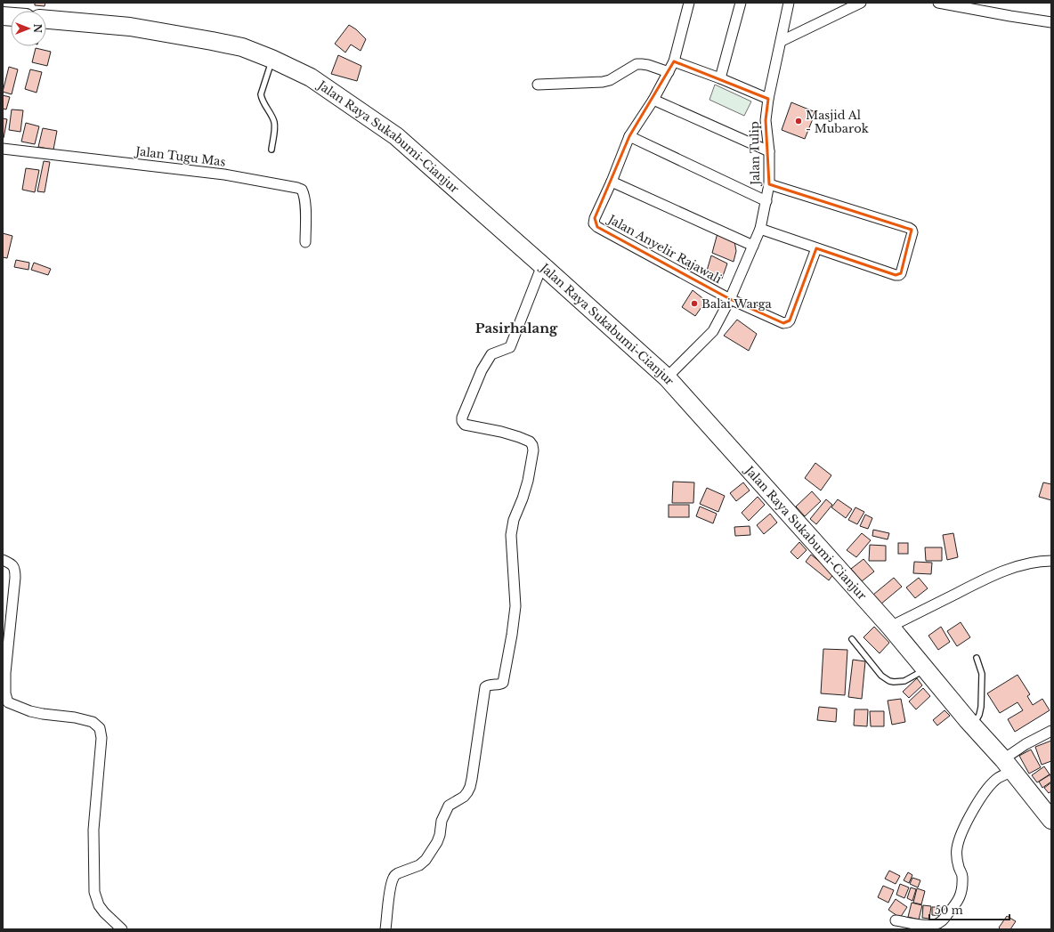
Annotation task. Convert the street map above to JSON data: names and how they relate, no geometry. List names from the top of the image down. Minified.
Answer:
{"streets":{"highway":["Jalan Raya Sukabumi-Cianjur"],"street":["Jalan Tulip","Jalan Tugu Mas","Jalan Anyelir Rajawali"]},"crossings":[["Jalan Raya Sukabumi-Cianjur","Jalan Tulip"],["Jalan Tulip","Jalan Anyelir Rajawali"]],"districts":["Pasirhalang"],"places":["Masjid Al - Mubarok","Balai Warga"],"scale_bar":"50 m","north":"right"}
